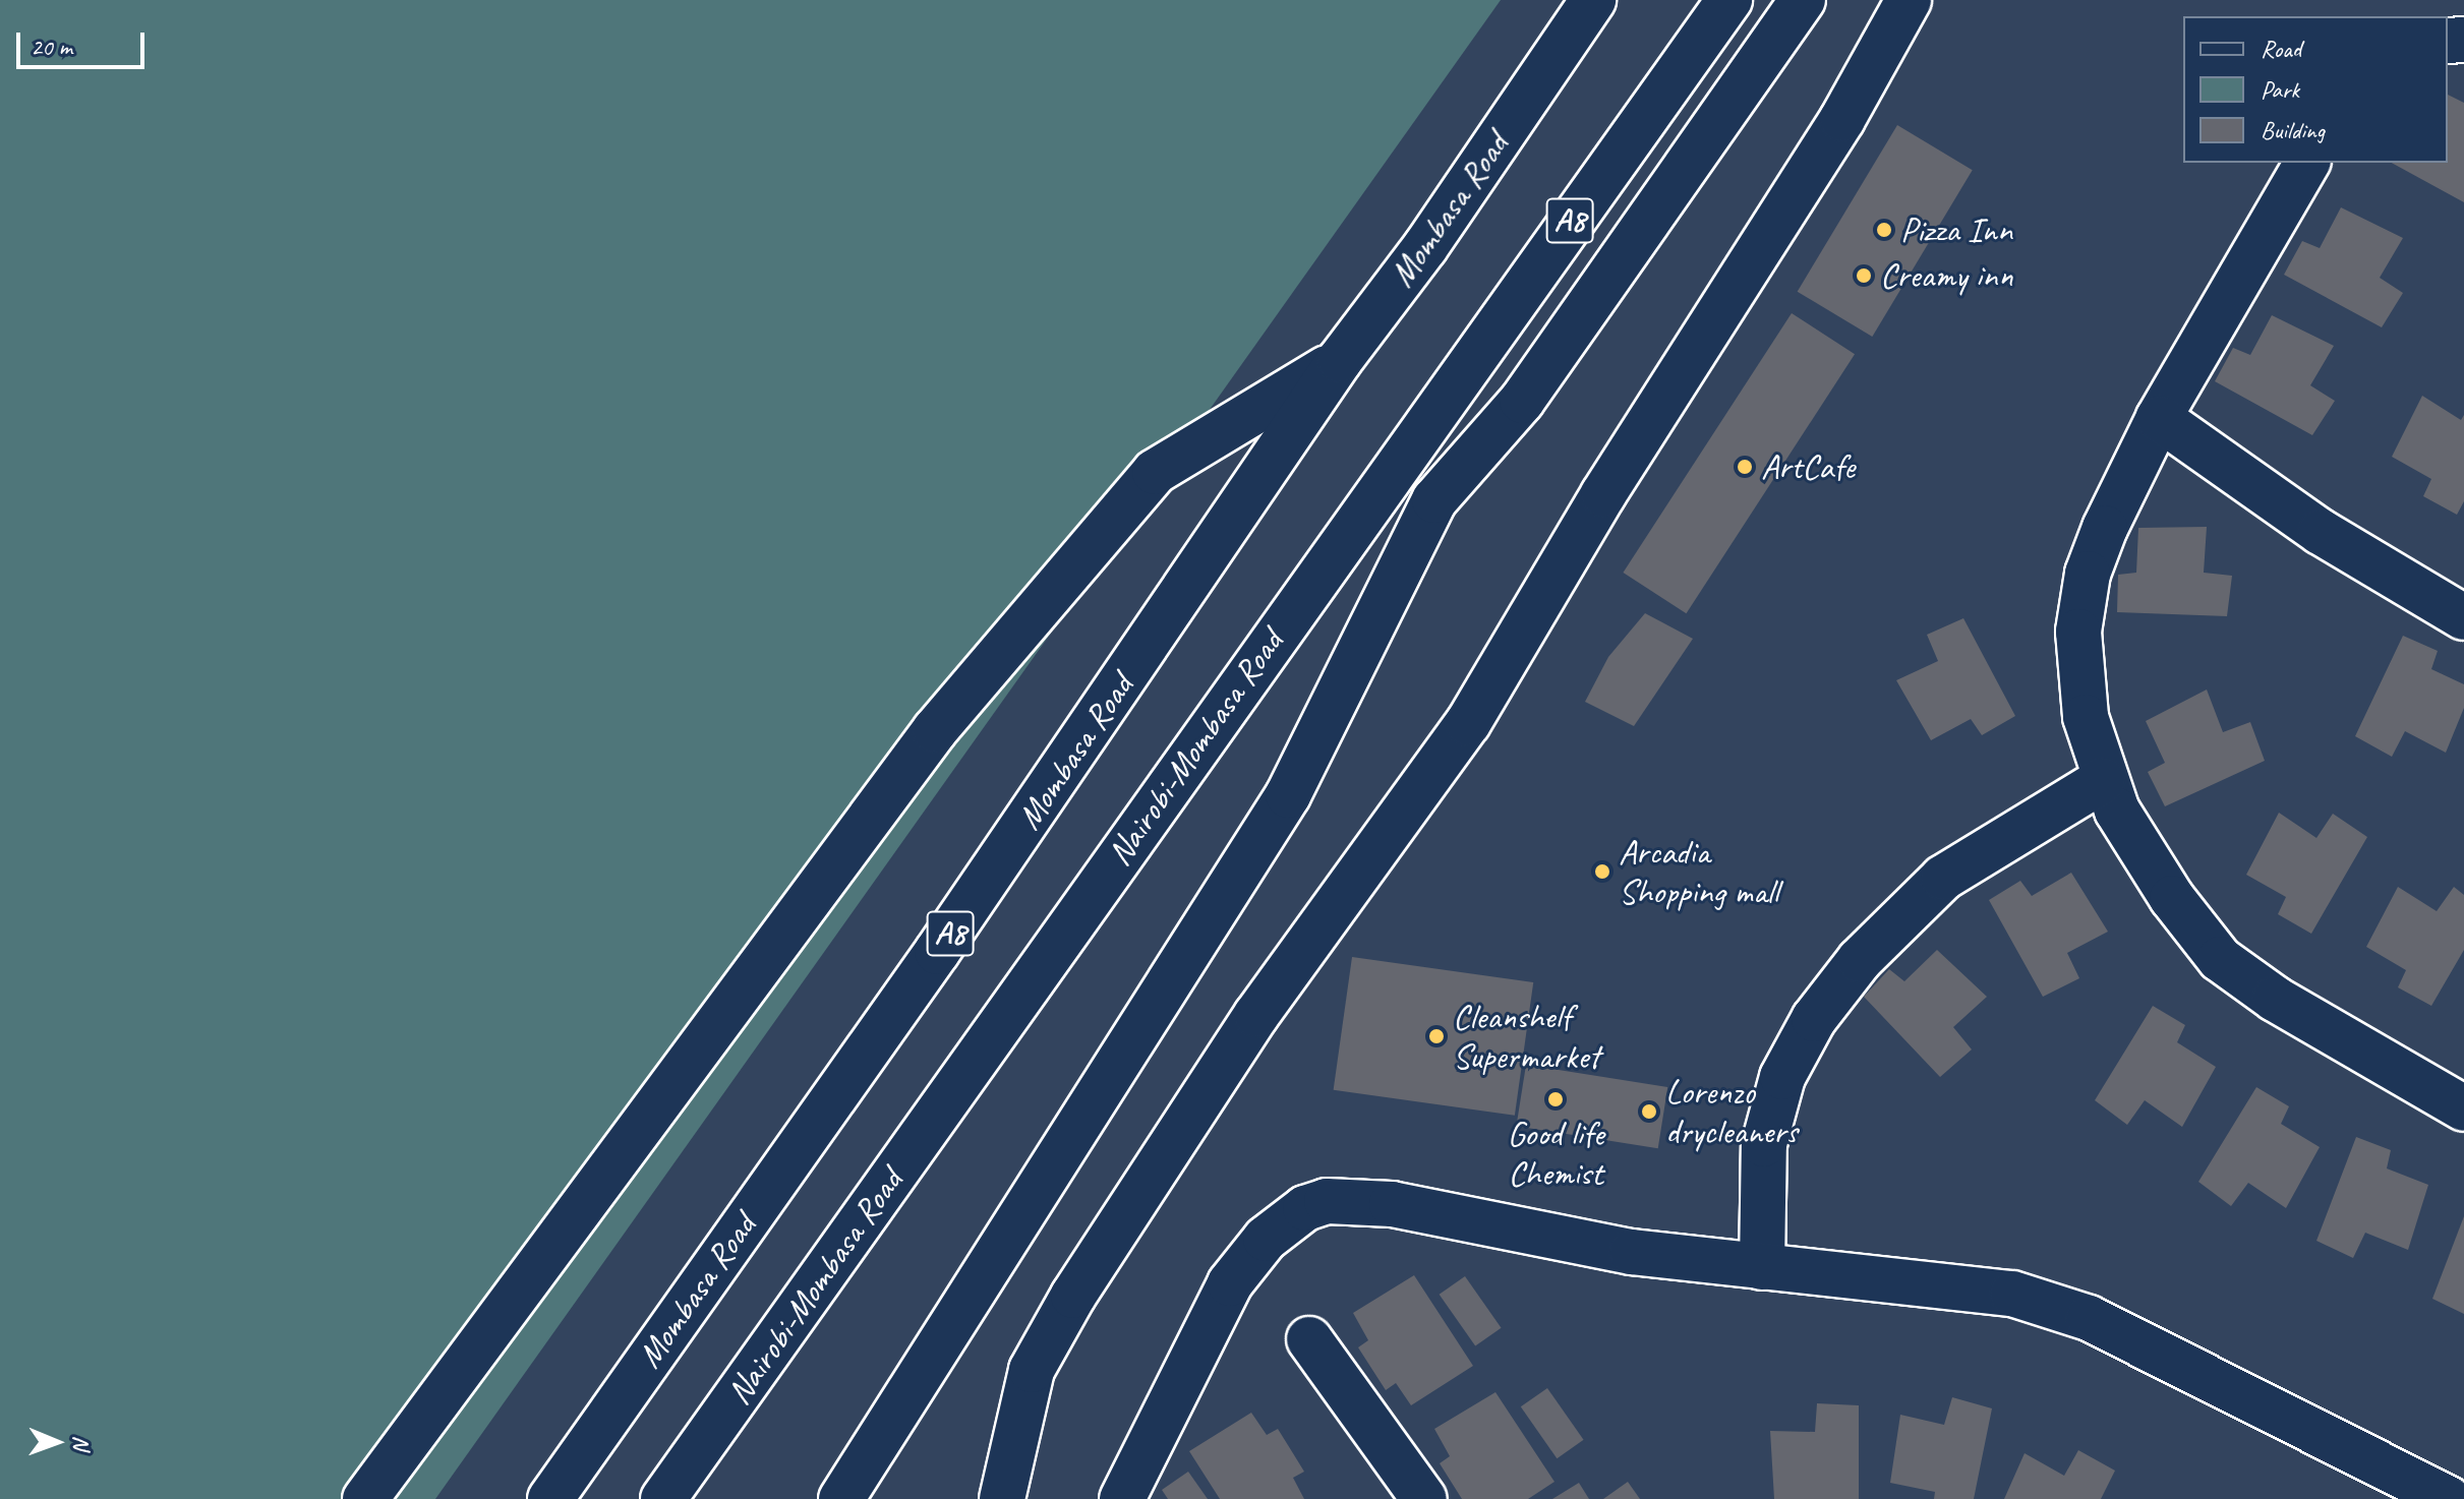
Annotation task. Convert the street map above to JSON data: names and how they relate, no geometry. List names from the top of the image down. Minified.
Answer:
{"streets":{"main road":["Mombasa Road","A8","Nairobi-Mombasa Road"]},"places":["Pizza Inn","Creamy inn","ArtCafe","Arcadia Shopping mall","Cleanshelf Supermarket","Good life Chemist","Lorenzo drycleaners"],"legend":["Road","Park","Building"],"scale_bar":"20 m","north":"right"}
